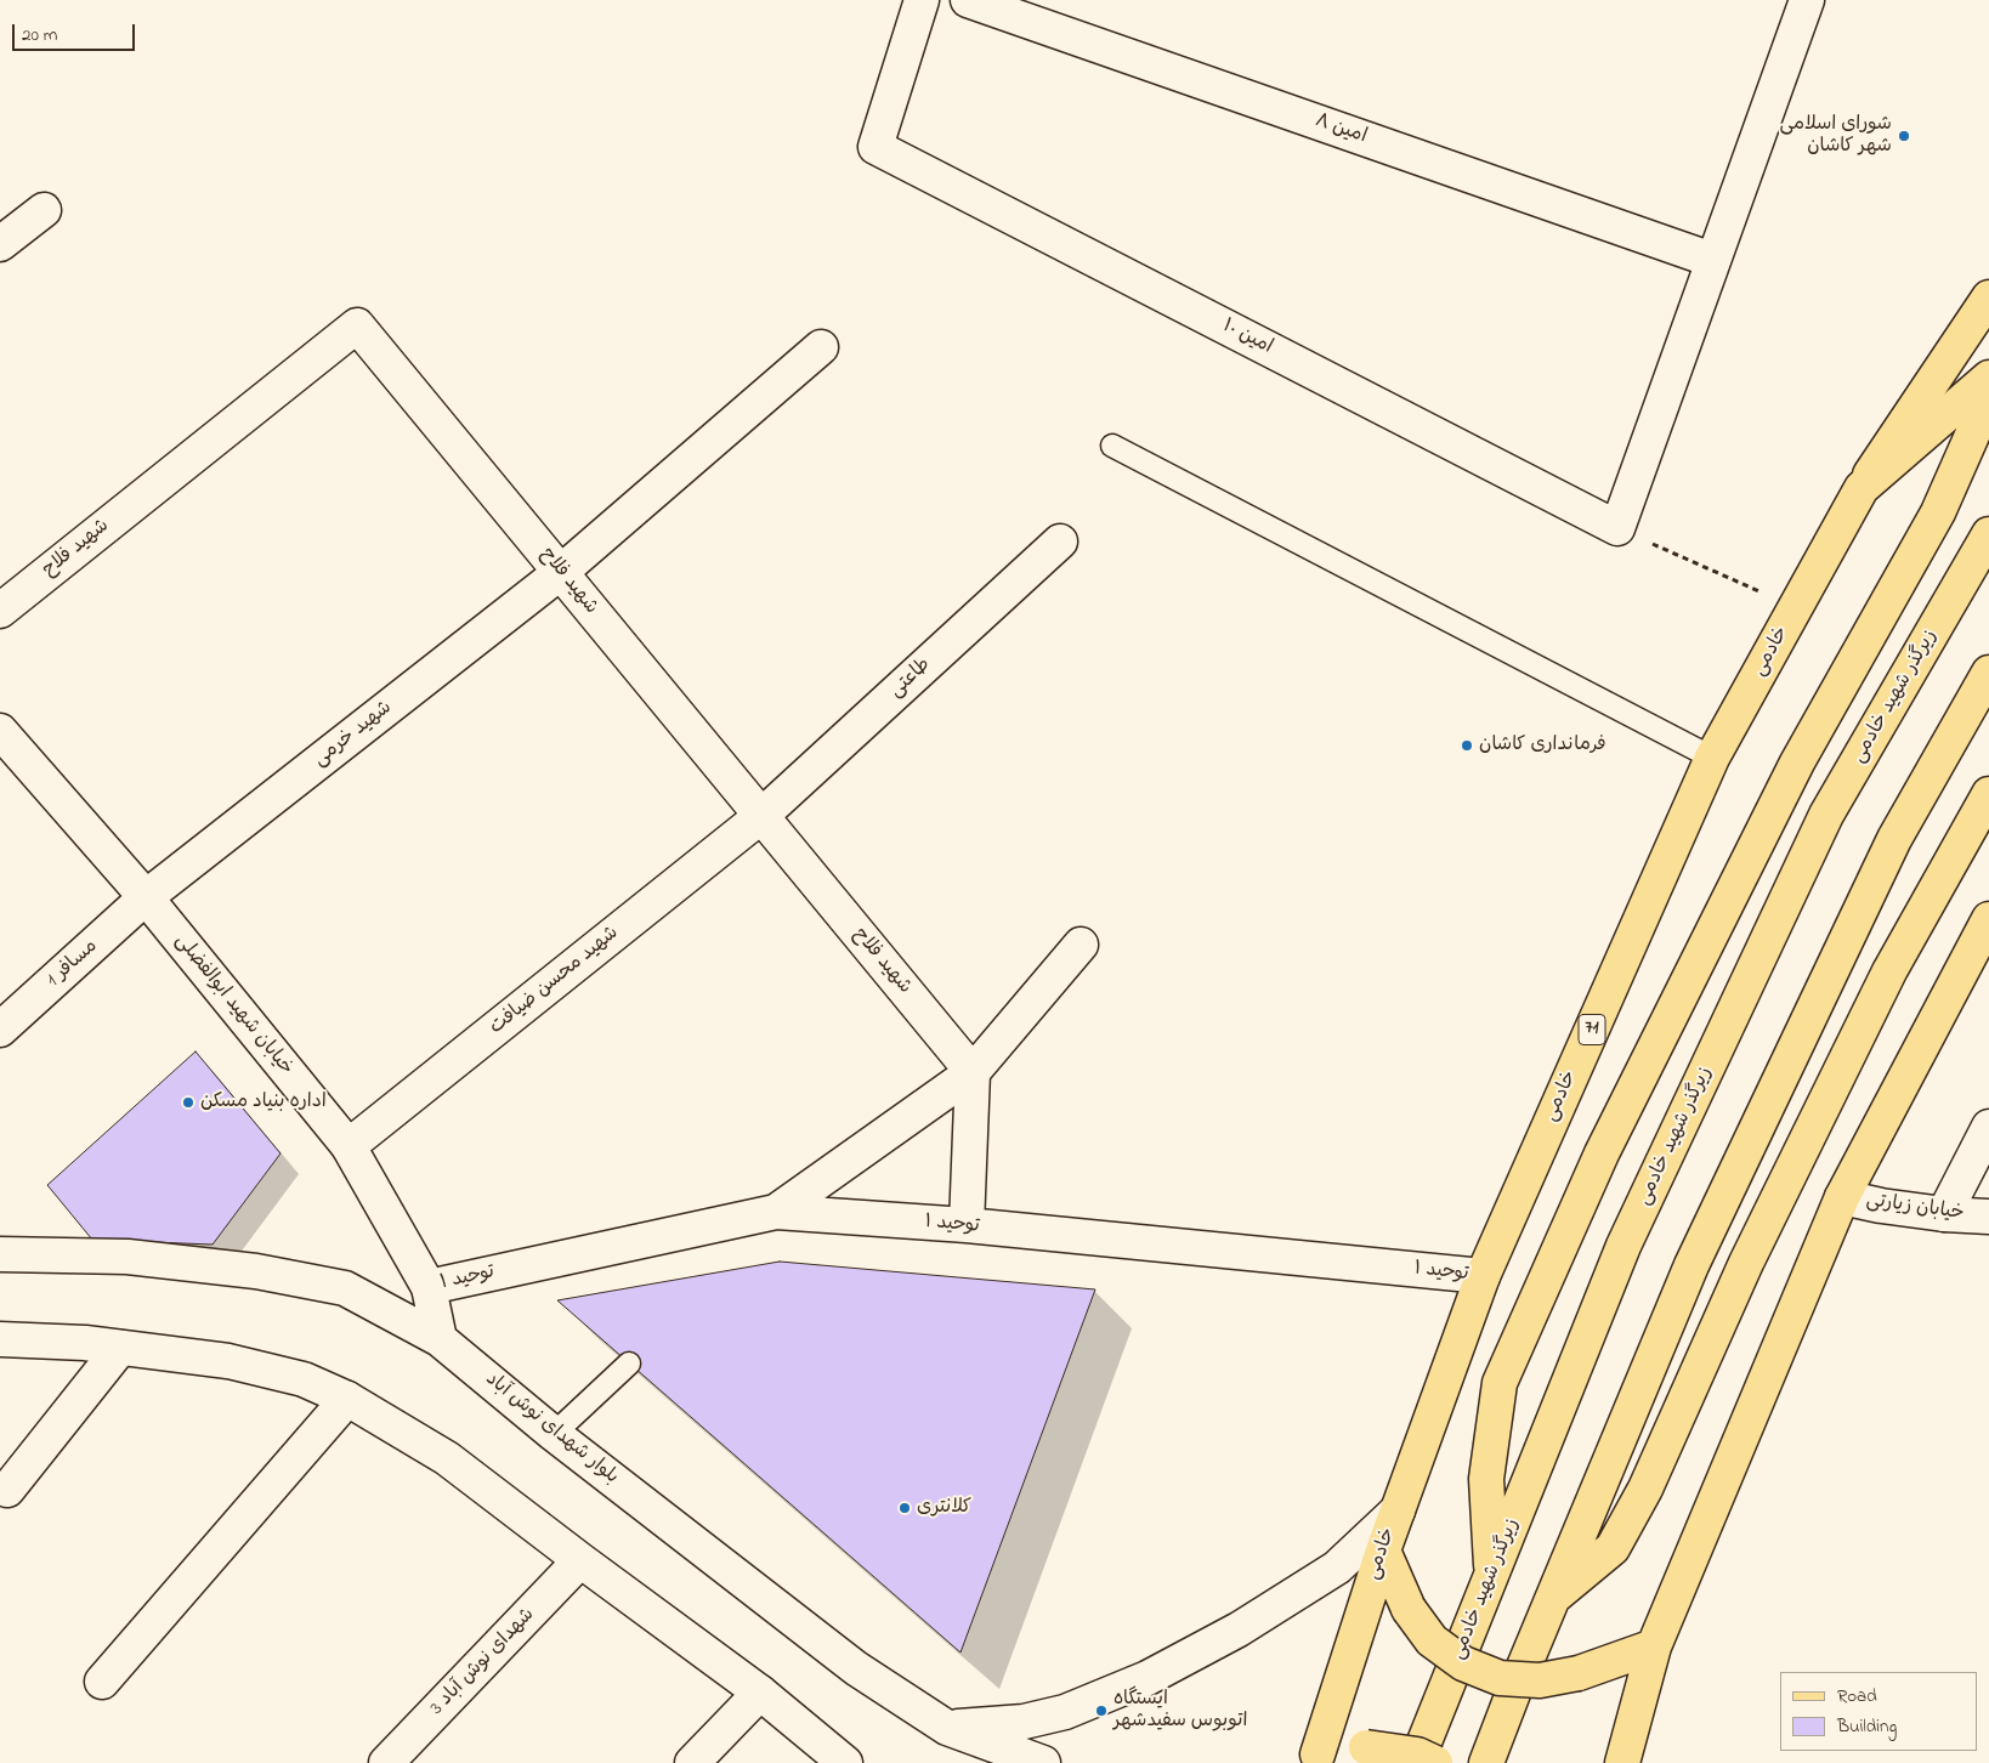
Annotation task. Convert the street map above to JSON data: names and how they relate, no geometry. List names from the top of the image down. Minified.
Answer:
{"streets":{"main road":["خادمی","زیرگذر شهید خادمی","71"],"street":["امین ۸","امین ۱۰","شهید فلاح","طاعتی","شهید خرمی","مسافر 1","شهید محسن ضیافت","خیابان شهید ابوالفضلی","خیابان زیارتی","توحید ۱","بلوار شهدای نوش آباد","شهدای نوش آباد 3"]},"crossings":[["شهید فلاح","طاعتی"],["شهید فلاح","شهید خرمی"],["شهید فلاح","شهید محسن ضیافت"],["خادمی","71"],["خادمی","توحید ۱"],["طاعتی","شهید محسن ضیافت"],["شهید خرمی","مسافر 1"],["شهید خرمی","خیابان شهید ابوالفضلی"],["مسافر 1","خیابان شهید ابوالفضلی"],["شهید محسن ضیافت","خیابان شهید ابوالفضلی"],["خیابان شهید ابوالفضلی","توحید ۱"],["خیابان شهید ابوالفضلی","بلوار شهدای نوش آباد"]],"places":["شورای اسلامی شهر کاشان","فرمانداری کاشان","اداره بنیاد مسکن","کلانتری","ایستگاه اتوبوس سفیدشهر"],"legend":["Road","Building"],"scale_bar":"20 m"}
